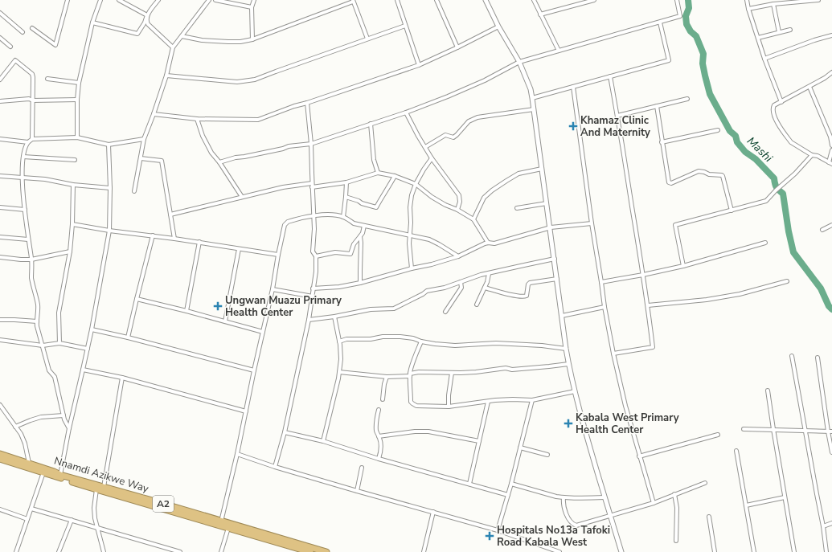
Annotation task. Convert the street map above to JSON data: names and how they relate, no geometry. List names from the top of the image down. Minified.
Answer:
{"streets":{"highway":["Nnamdi Azikwe Way","A2"]},"water":["Mashi"],"places":{"health":["Khamaz Clinic And Maternity","Ungwan Muazu Primary Health Center","Kabala West Primary Health Center","Hospitals No13a Tafoki Road Kabala West"]}}
